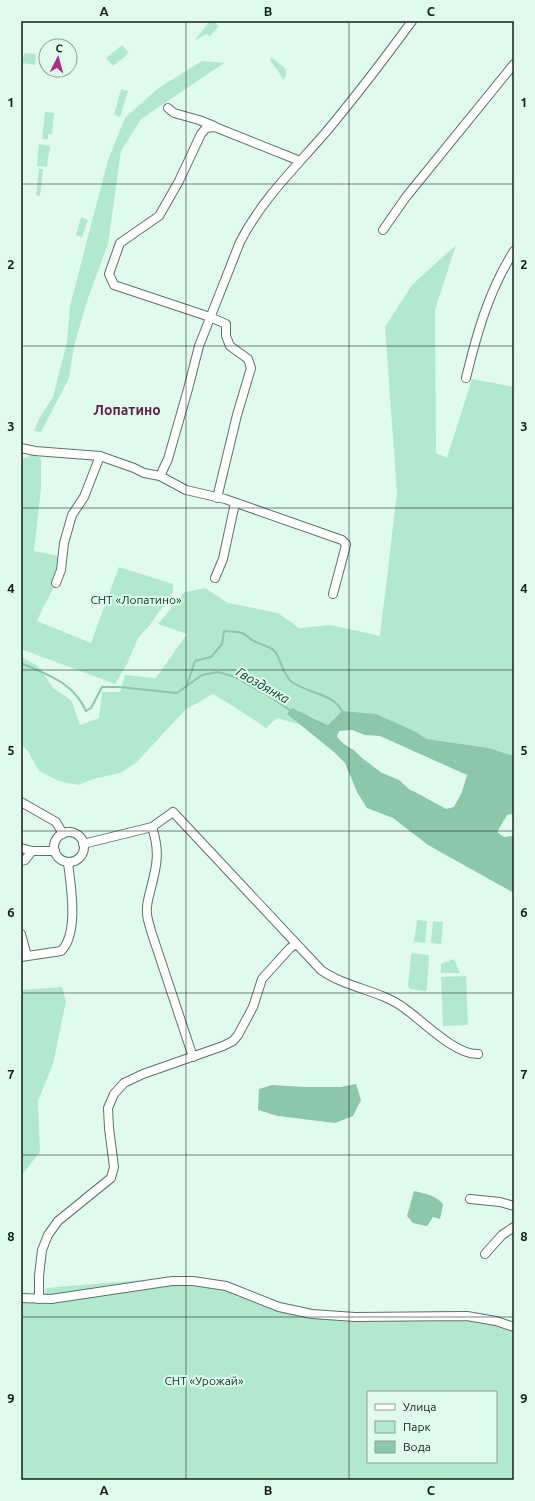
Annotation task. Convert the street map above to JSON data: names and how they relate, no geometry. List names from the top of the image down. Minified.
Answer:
{"districts":["Лопатино"],"water":["Гвоздянка"],"parks":["СНТ «Лопатино»","СНТ «Урожай»"],"legend":["Улица","Парк","Вода"],"north":"top","grid":{"columns":["A","B","C"],"rows":["1","2","3","4","5","6","7","8","9"]}}
